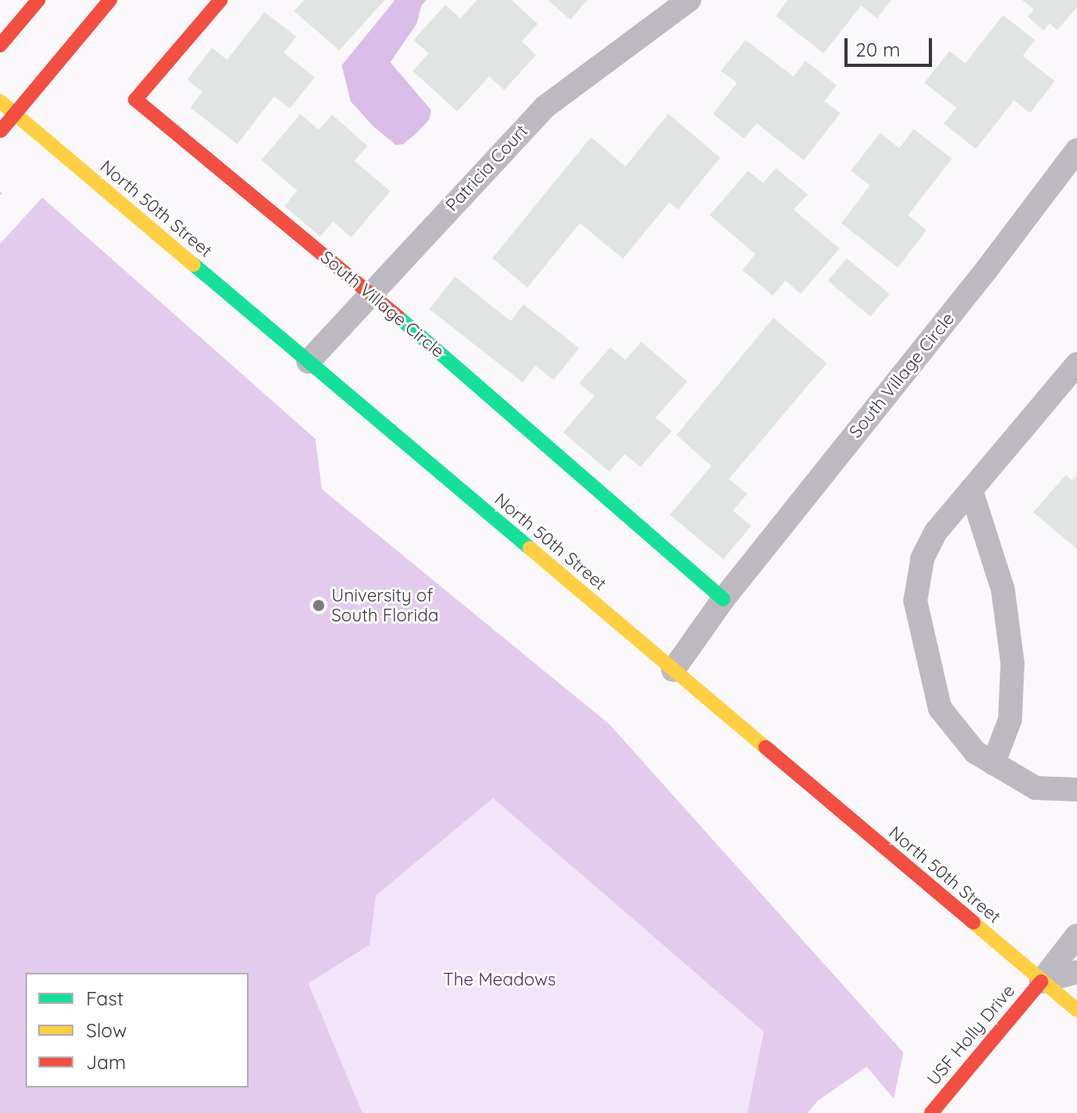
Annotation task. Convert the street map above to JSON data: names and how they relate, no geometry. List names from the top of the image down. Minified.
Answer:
{"streets":{"street":["Patricia Court","North 50th Street","South Village Circle","USF Holly Drive"]},"crossings":[["Patricia Court","North 50th Street"],["Patricia Court","South Village Circle"],["North 50th Street","South Village Circle"],["North 50th Street","USF Holly Drive"]],"parks":["The Meadows"],"places":["University of South Florida"],"legend":["Fast","Slow","Jam"],"scale_bar":"20 m"}
